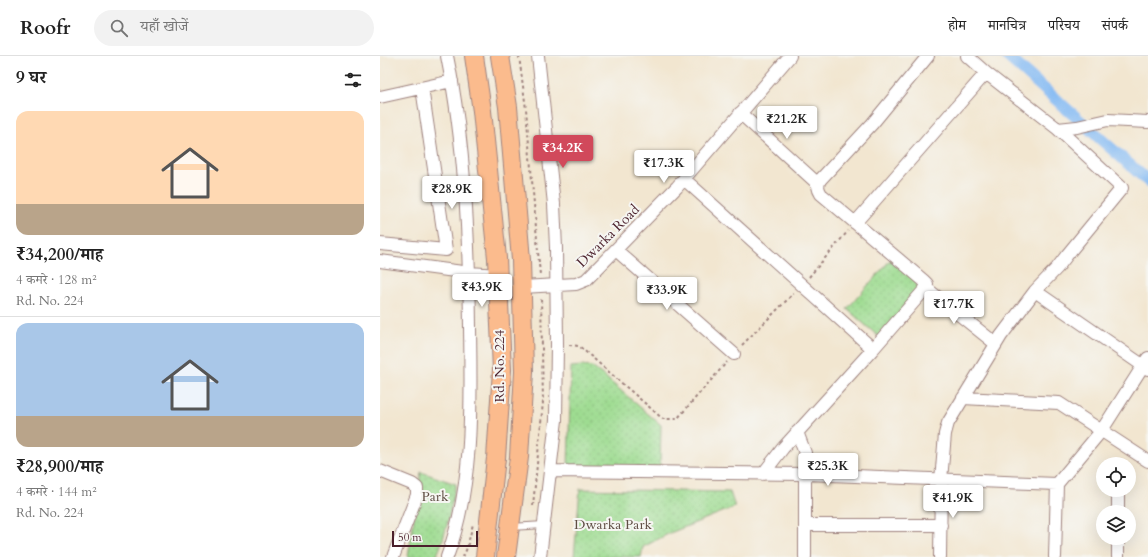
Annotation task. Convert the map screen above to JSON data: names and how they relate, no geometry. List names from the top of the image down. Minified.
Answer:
{"streets":{"main road":["Rd. No. 224"],"street":["Dwarka Road"]},"crossings":[["Dwarka Road","Rd. No. 224"]],"parks":["Park","Dwarka Park"],"scale_bar":"50 m","page":{"header":"Roofr","search":"यहाँ खोजें","nav":["होम","मानचित्र","परिचय","संपर्क"],"heading":"9 घर","list":[{"name":"₹34,200/माह","note":"4 कमरे · 128 m² · Rd. No. 224"},{"name":"₹28,900/माह","note":"4 कमरे · 144 m² · Rd. No. 224"}],"price":["₹21.2K","₹34.2K","₹17.3K","₹28.9K","₹43.9K","₹33.9K","₹17.7K","₹25.3K","₹41.9K"],"scale":"50 m"}}
